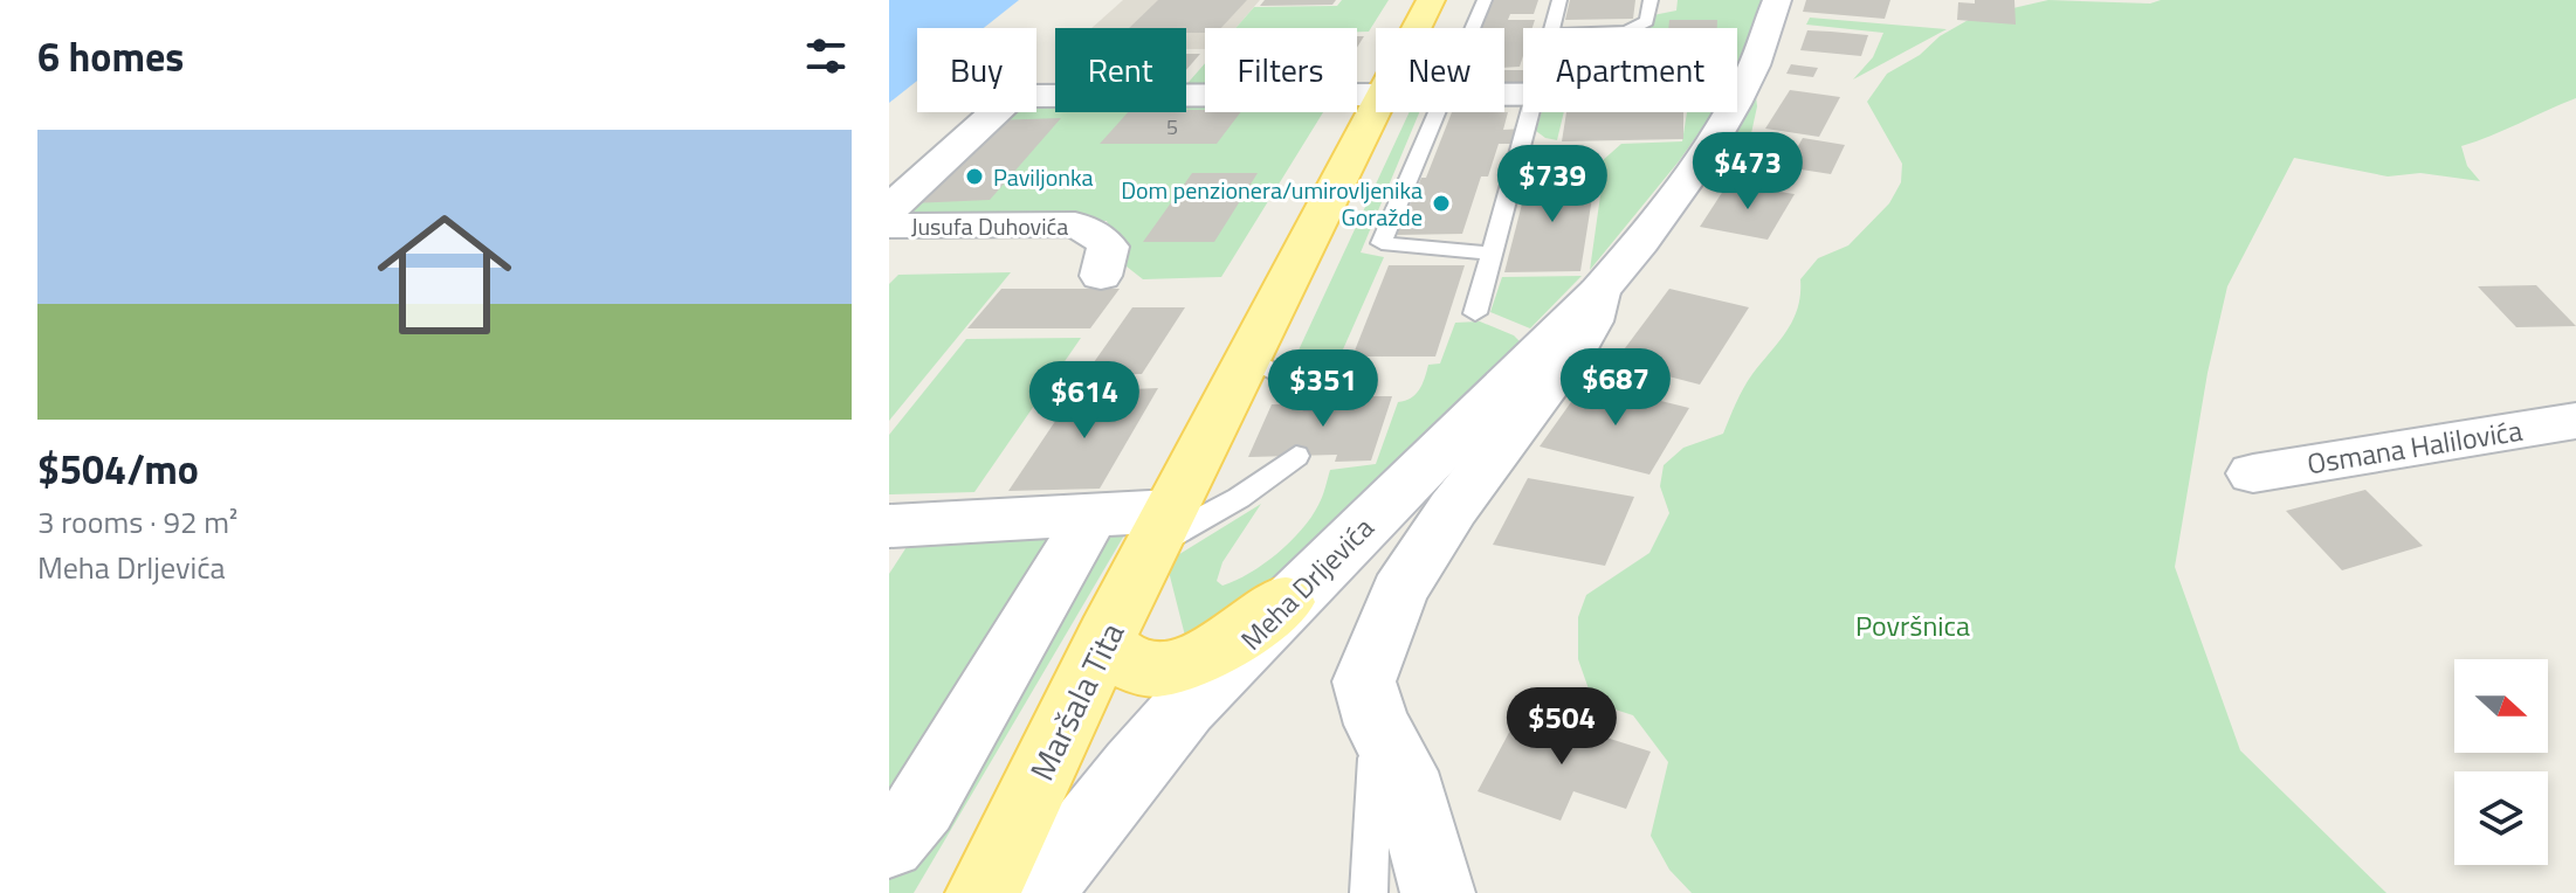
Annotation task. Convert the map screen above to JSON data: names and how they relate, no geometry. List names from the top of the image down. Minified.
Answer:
{"streets":{"main road":["Maršala Tita"],"street":["Jusufa Duhovića","Osmana Halilovića","Meha Drljevića"]},"parks":["Površnica"],"places":["Paviljonka","Dom penzionera/umirovljenika Goražde"],"house_numbers":["5"],"north":"right","page":{"heading":"6 homes","chip":["Buy","Rent","Filters","New","Apartment"],"list":[{"name":"$504/mo","note":"3 rooms · 92 m² · Meha Drljevića"}],"price":["$473","$739","$687","$351","$614","$504"]}}
